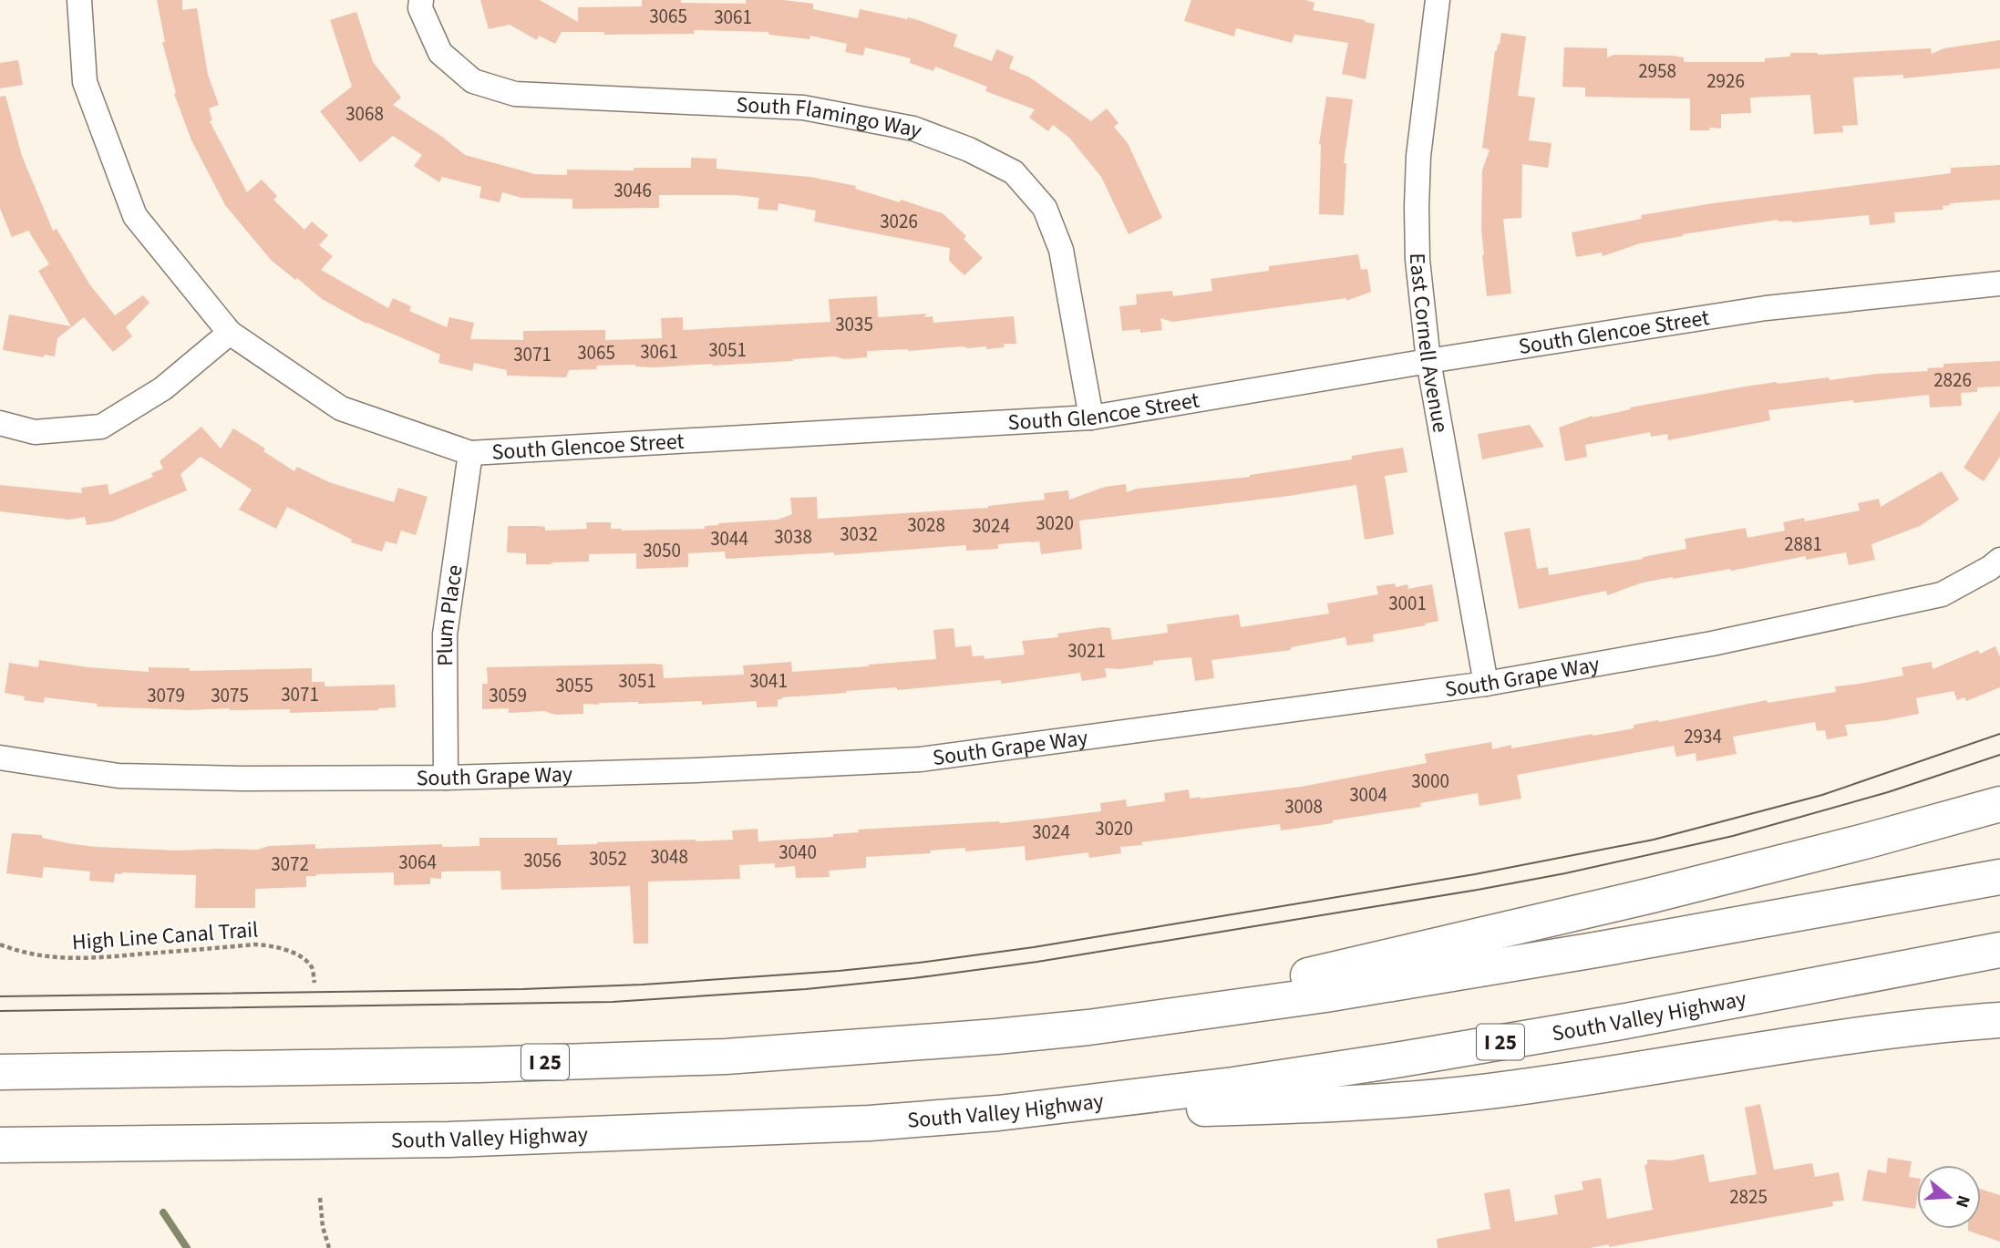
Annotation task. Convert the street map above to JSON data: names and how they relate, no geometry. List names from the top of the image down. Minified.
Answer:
{"streets":{"highway":["South Valley Highway","I 25"],"street":["South Flamingo Way","South Glencoe Street","East Cornell Avenue","Plum Place","South Grape Way"],"path":["High Line Canal Trail"]},"crossings":[["South Flamingo Way","South Glencoe Street"],["South Glencoe Street","East Cornell Avenue"],["South Glencoe Street","Plum Place"],["East Cornell Avenue","South Grape Way"],["Plum Place","South Grape Way"]],"house_numbers":["3065","3061","2958","2926","3068","3046","3026","3035","3051","3061","3065","3071","2826","3020","3028","3024","3032","3038","3044","2881","3050","3001","3021","3051","3041","3055","3071","3079","3075","3059","2934","3000","3004","3008","3020","3024","3040","3048","3052","3056","3064","3072","2825"],"north":"right"}
